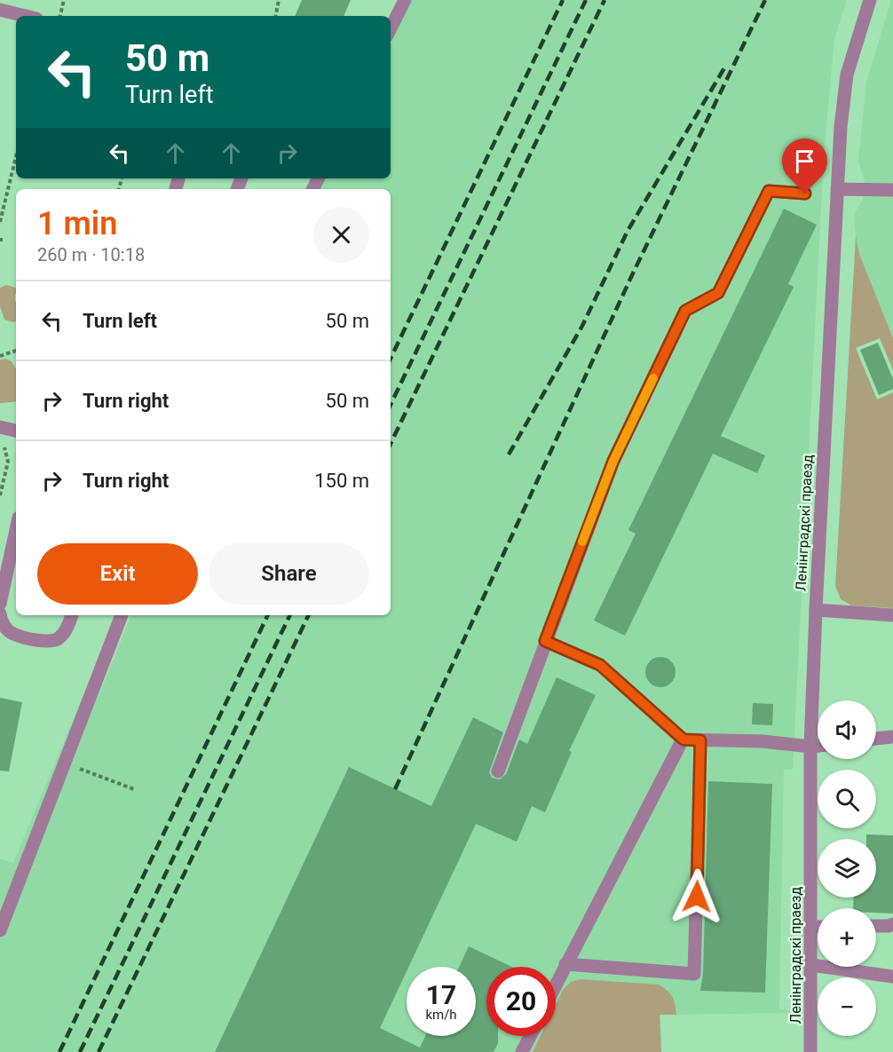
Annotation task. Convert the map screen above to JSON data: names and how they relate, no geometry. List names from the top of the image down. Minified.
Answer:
{"streets":{"street":["Ленінградскі праезд"]},"page":{"turn":["50 m","Turn left"],"heading":["1 min","260 m · 10:18"],"list":[{"name":"Turn left","value":"50 m"},{"name":"Turn right","value":"50 m"},{"name":"Turn right","value":"150 m"}],"buttons":["Exit","Share"],"map_buttons":["+","−"],"speed":"17 km/h","limit":"20"}}
